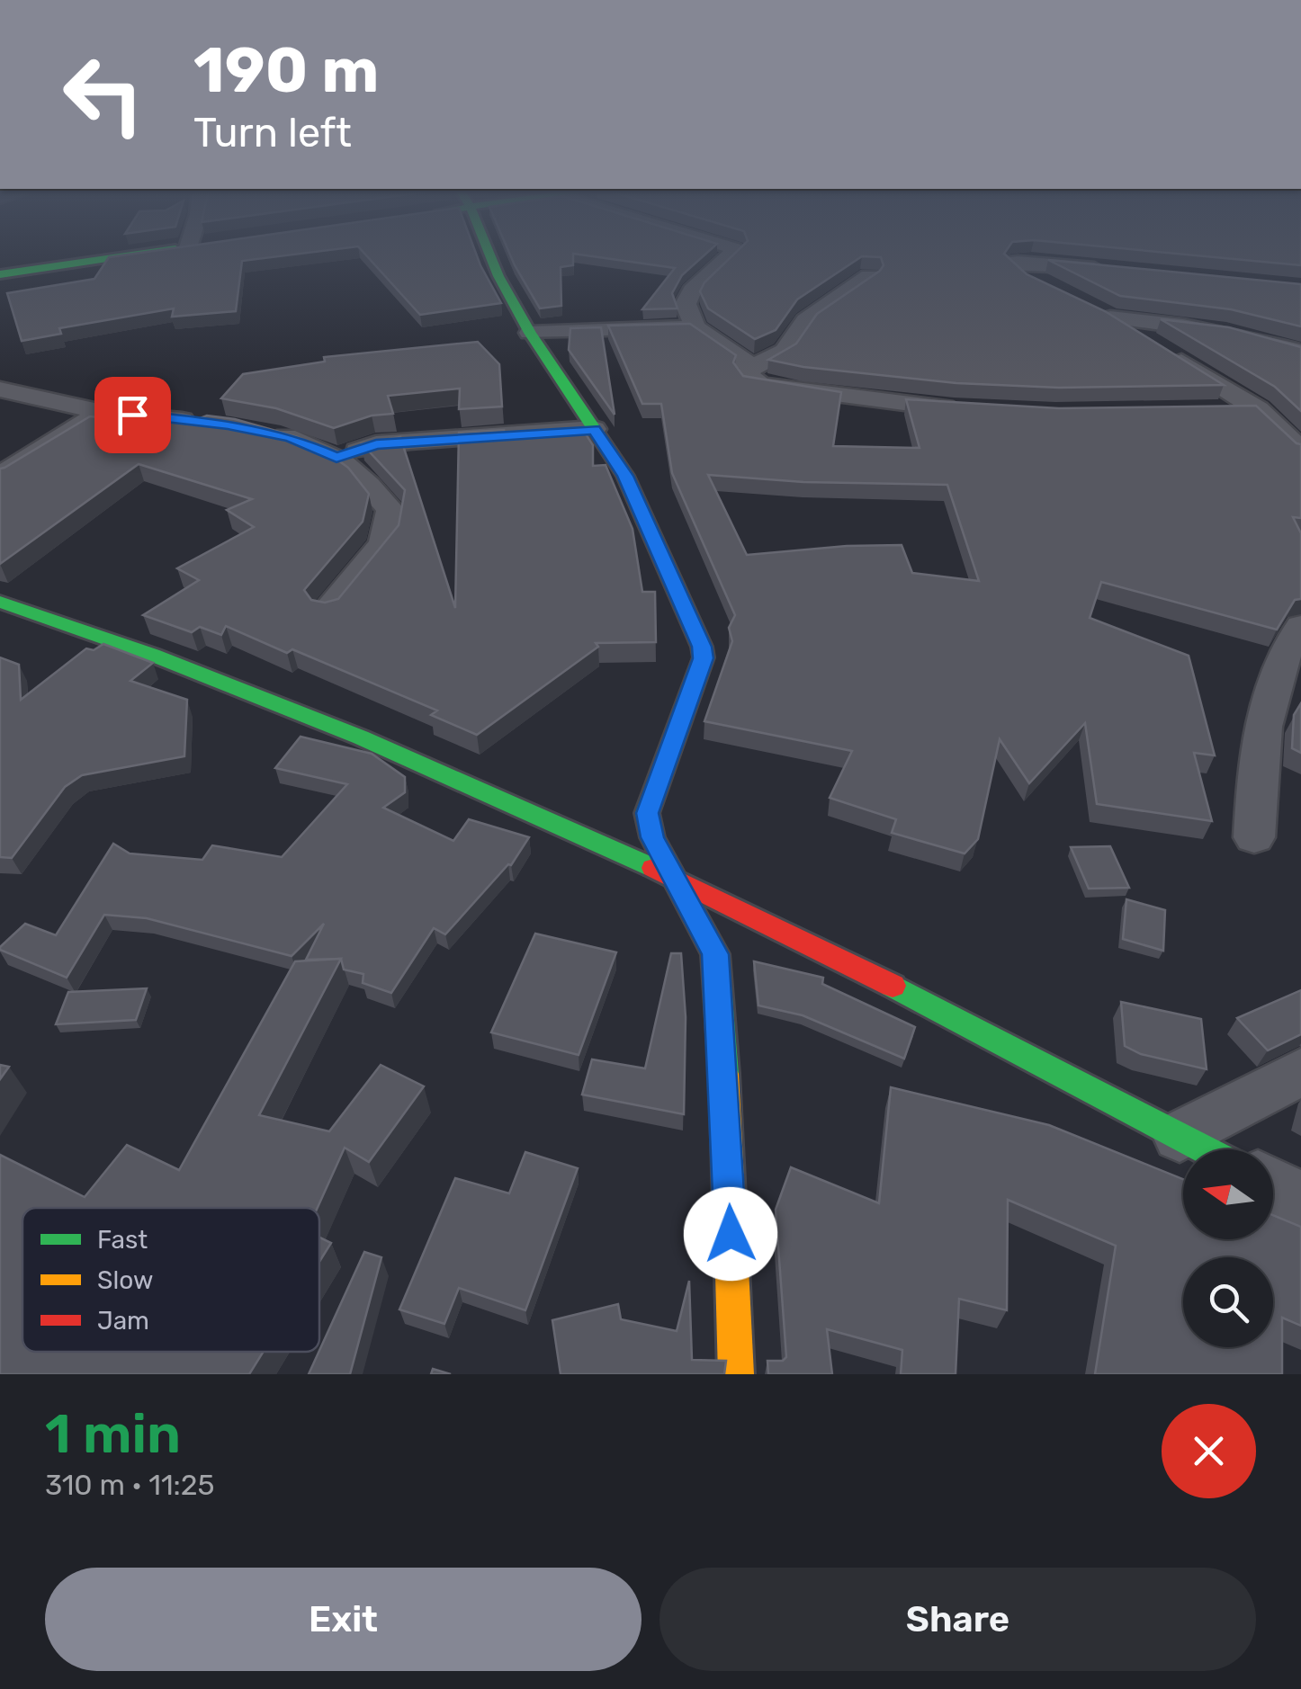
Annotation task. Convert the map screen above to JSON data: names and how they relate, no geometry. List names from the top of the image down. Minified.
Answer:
{"legend":["Fast","Slow","Jam"],"north":"left","page":{"turn":["190 m","Turn left"],"heading":["1 min","310 m · 11:25"],"buttons":["Exit","Share"]}}
